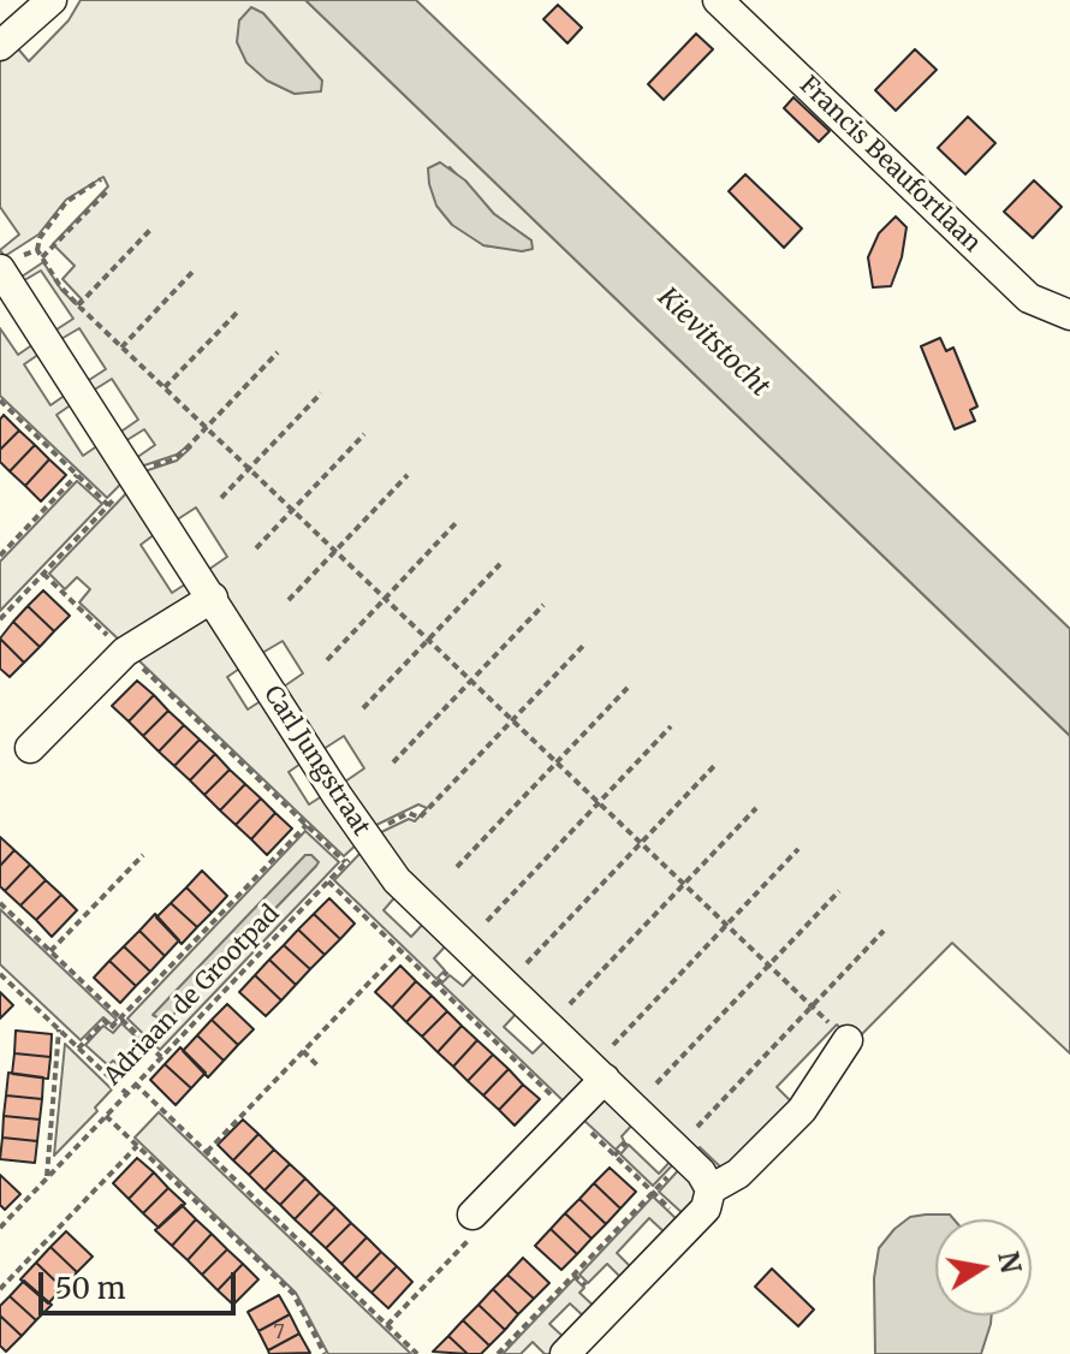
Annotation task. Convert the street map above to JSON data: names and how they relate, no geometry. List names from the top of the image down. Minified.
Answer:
{"streets":{"street":["Francis Beaufortlaan","Carl Jungstraat"],"path":["Adriaan de Grootpad"]},"crossings":[["Carl Jungstraat","Adriaan de Grootpad"]],"water":["Kievitstocht"],"house_numbers":["7"],"scale_bar":"50 m","north":"right"}
